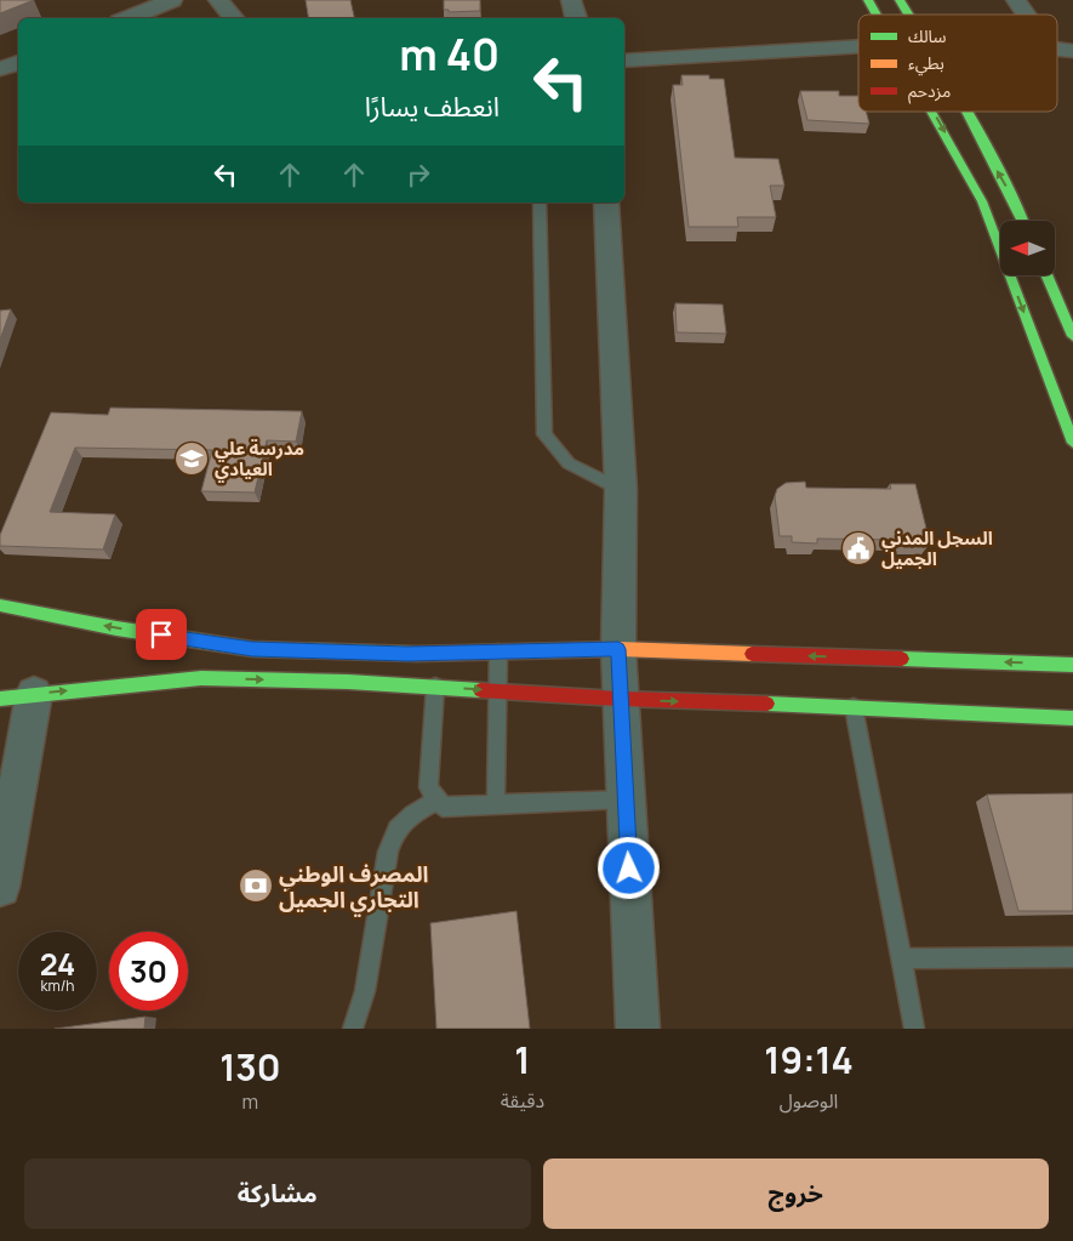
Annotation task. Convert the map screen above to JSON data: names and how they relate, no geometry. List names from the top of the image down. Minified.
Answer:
{"places":{"school or university":["مدرسة علي العيادي"],"public building":["السجل المدني الجميل"],"bank":["المصرف الوطني التجاري الجميل"]},"legend":["سالك","بطيء","مزدحم"],"north":"left","page":{"turn":["40 m","انعطف يسارًا"],"speed":"24 km/h","limit":"30","eta":["19:14","الوصول","1","دقيقة","130","m"],"buttons":["خروج","مشاركة"]}}
